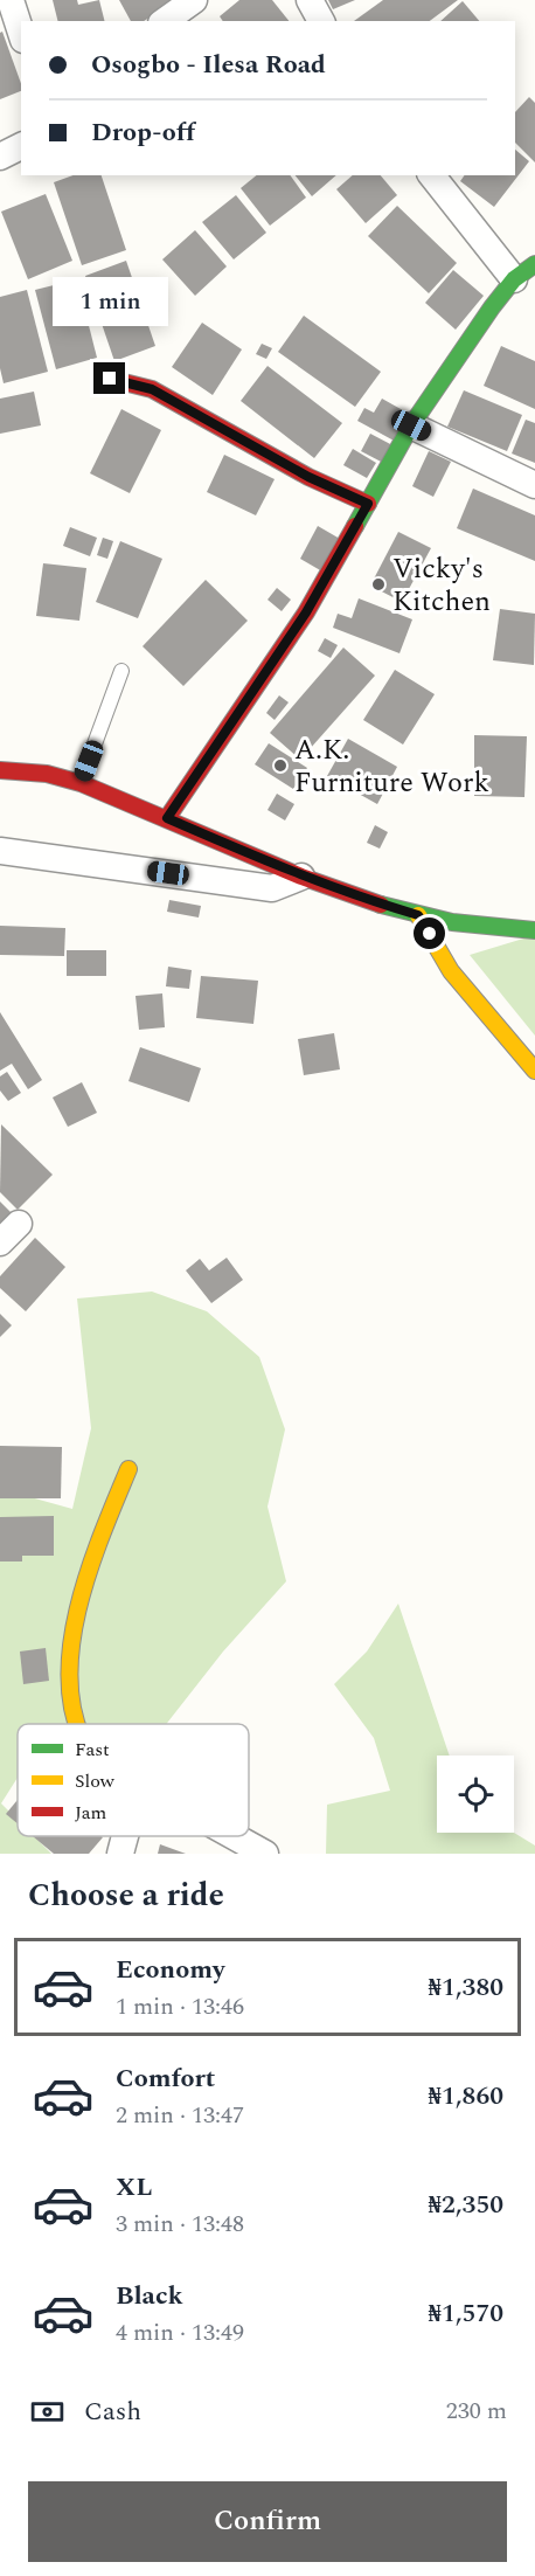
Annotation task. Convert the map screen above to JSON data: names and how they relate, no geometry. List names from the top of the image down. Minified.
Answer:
{"places":["Vicky's Kitchen","A.K. Furniture Work"],"legend":["Fast","Slow","Jam"],"page":{"banner":["Osogbo - Ilesa Road","Drop-off"],"bubble":"1 min","heading":"Choose a ride","list":[{"name":"Economy","note":"1 min · 13:46","value":"₦1,380"},{"name":"Comfort","note":"2 min · 13:47","value":"₦1,860"},{"name":"XL","note":"3 min · 13:48","value":"₦2,350"},{"name":"Black","note":"4 min · 13:49","value":"₦1,570"}],"pay":["Cash","230 m"],"buttons":"Confirm"}}
